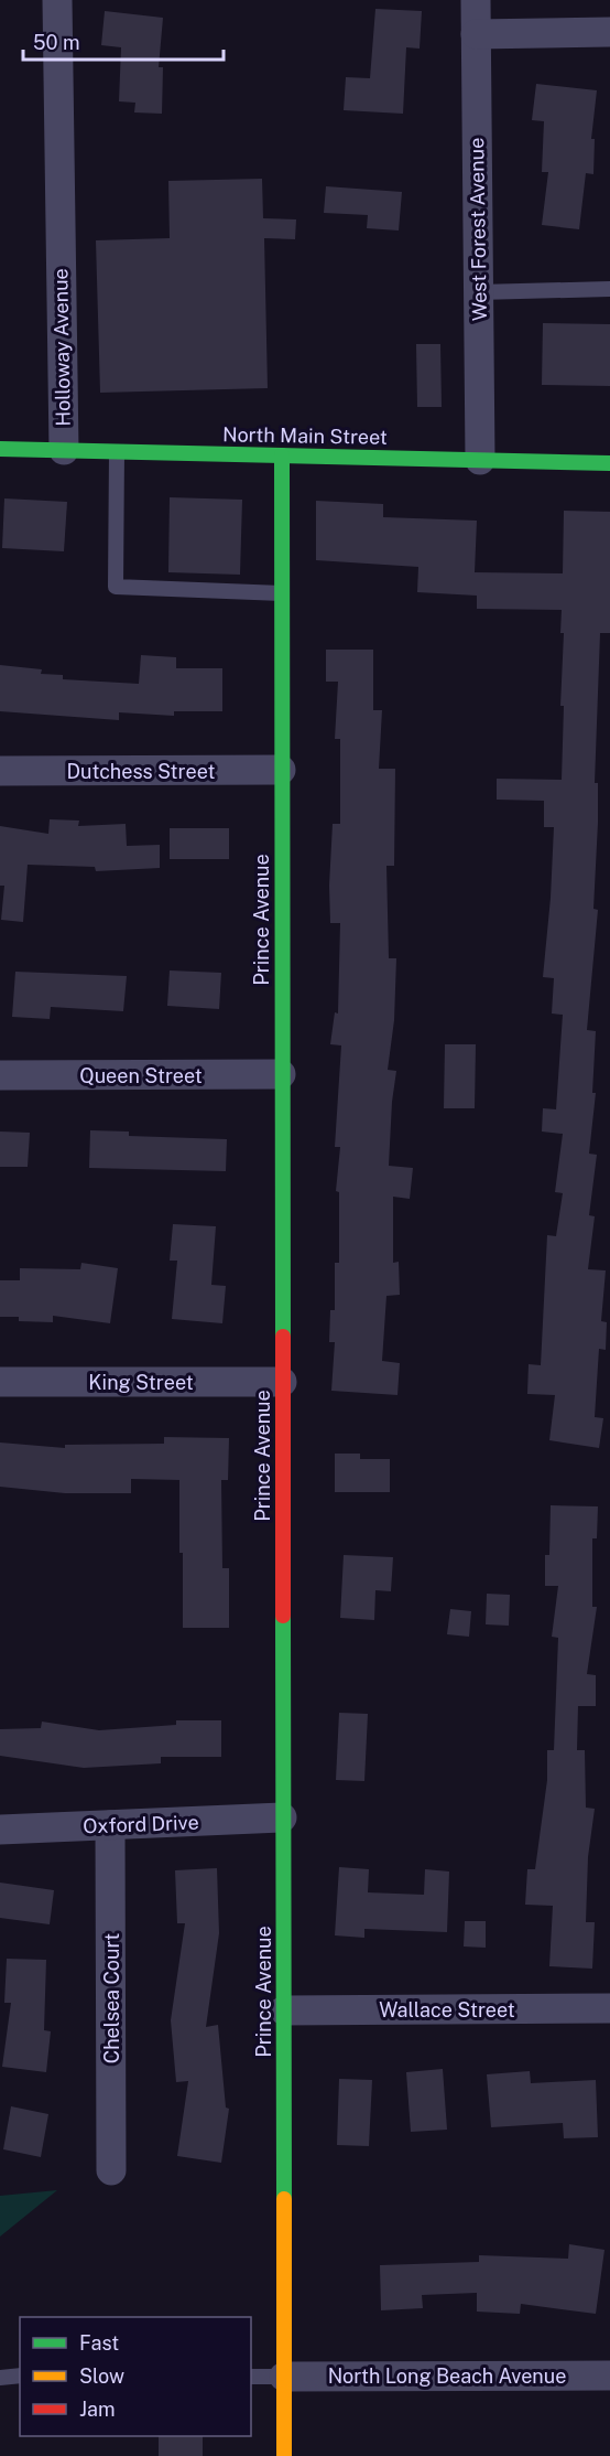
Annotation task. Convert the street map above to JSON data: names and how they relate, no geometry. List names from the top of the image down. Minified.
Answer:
{"streets":{"street":["West Forest Avenue","Holloway Avenue","North Main Street","Dutchess Street","Prince Avenue","Queen Street","King Street","Oxford Drive","Chelsea Court","Wallace Street","North Long Beach Avenue"]},"crossings":[["West Forest Avenue","North Main Street"],["Holloway Avenue","North Main Street"],["North Main Street","Prince Avenue"],["Dutchess Street","Prince Avenue"],["Prince Avenue","Queen Street"],["Prince Avenue","King Street"],["Prince Avenue","Oxford Drive"],["Prince Avenue","Wallace Street"],["Prince Avenue","North Long Beach Avenue"],["Oxford Drive","Chelsea Court"]],"legend":["Fast","Slow","Jam"],"scale_bar":"50 m"}
